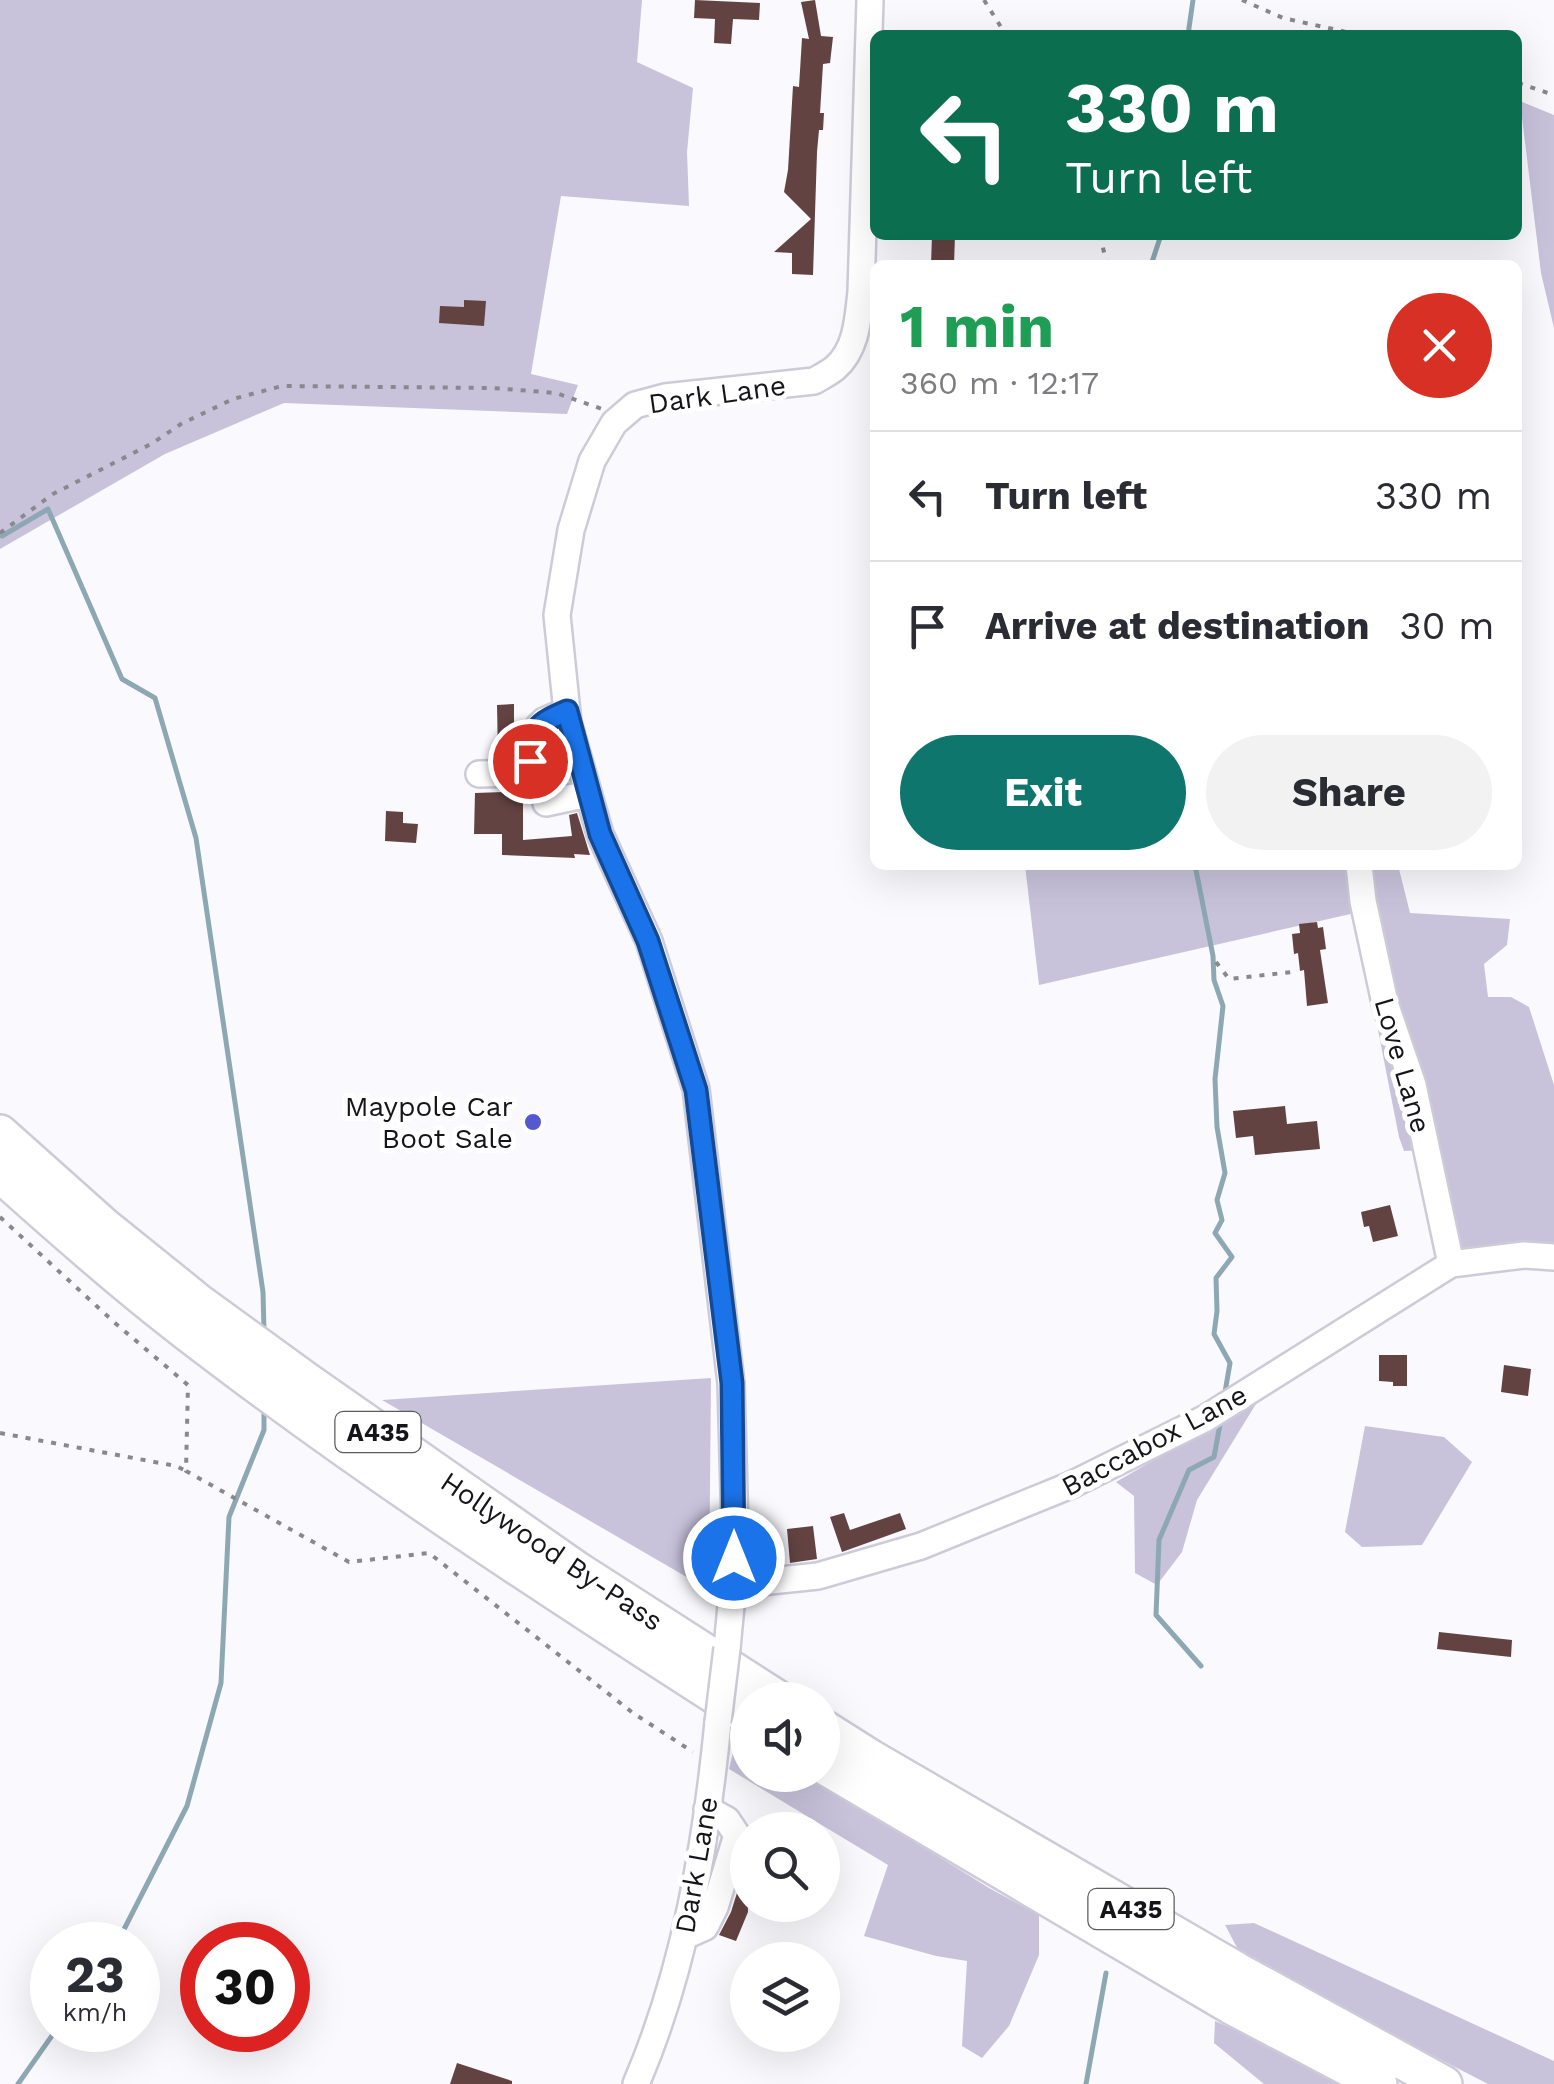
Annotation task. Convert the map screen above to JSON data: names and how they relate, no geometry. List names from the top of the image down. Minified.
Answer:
{"streets":{"highway":["A435","Hollywood By-Pass"],"street":["Dark Lane","Love Lane","Baccabox Lane"]},"crossings":[["Dark Lane","Baccabox Lane"],["Love Lane","Baccabox Lane"]],"places":["Maypole Car Boot Sale"],"page":{"turn":["330 m","Turn left"],"heading":["1 min","360 m · 12:17"],"list":[{"name":"Turn left","value":"330 m"},{"name":"Arrive at destination","value":"30 m"}],"buttons":["Exit","Share"],"speed":"23 km/h","limit":"30"}}
